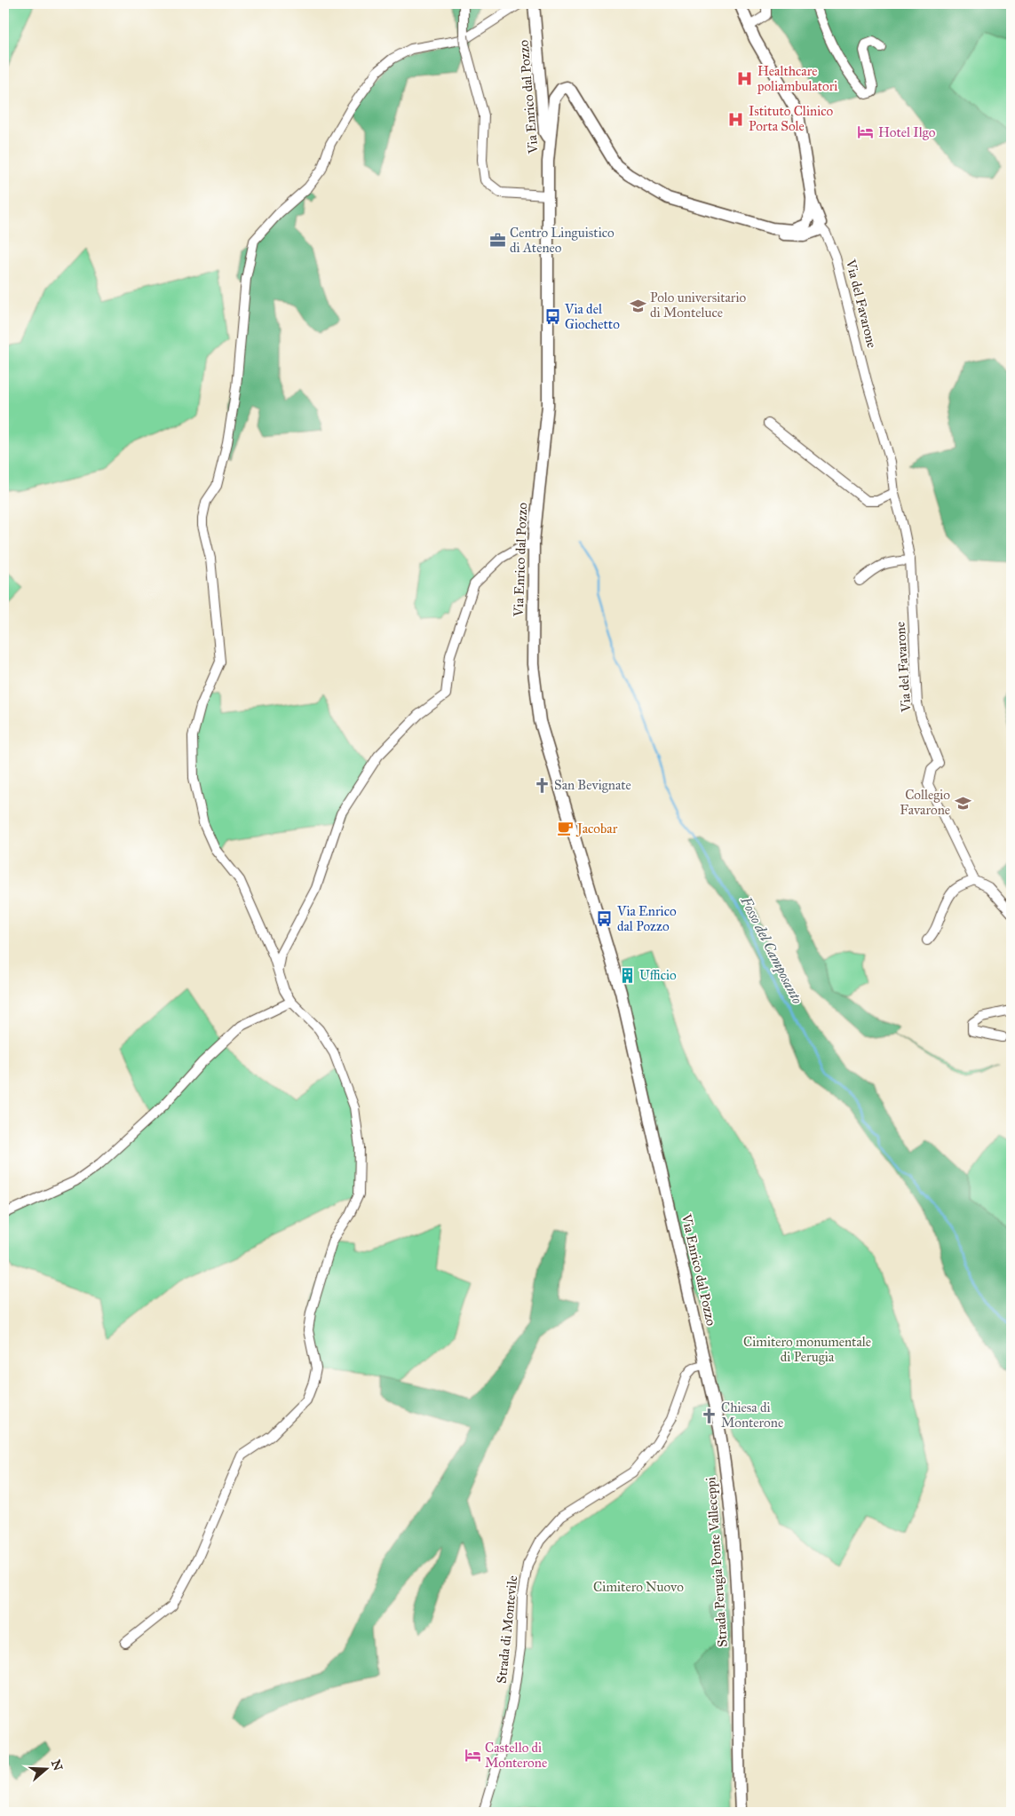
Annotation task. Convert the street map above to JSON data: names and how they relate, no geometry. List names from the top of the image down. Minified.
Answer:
{"streets":{"street":["Via Enrico dal Pozzo","Via del Favarone","Strada Perugia Ponte Valleceppi","Strada di Montevile"]},"crossings":[["Via Enrico dal Pozzo","Strada Perugia Ponte Valleceppi"],["Via Enrico dal Pozzo","Strada di Montevile"],["Strada Perugia Ponte Valleceppi","Strada di Montevile"]],"water":["Fosso del Camposanto"],"parks":["Cimitero monumentale di Perugia","Cimitero Nuovo"],"places":{"hospital":["Healthcare poliambulatori","Istituto Clinico Porta Sole"],"hotel":["Hotel Ilgo","Castello di Monterone"],"office":["Centro Linguistico di Ateneo"],"school or university":["Polo universitario di Monteluce","Collegio Favarone"],"bus stop":["Via del Giochetto","Via Enrico dal Pozzo"],"church":["San Bevignate","Chiesa di Monterone"],"cafe":["Jacobar"],"building":["Ufficio"]},"north":"right"}
